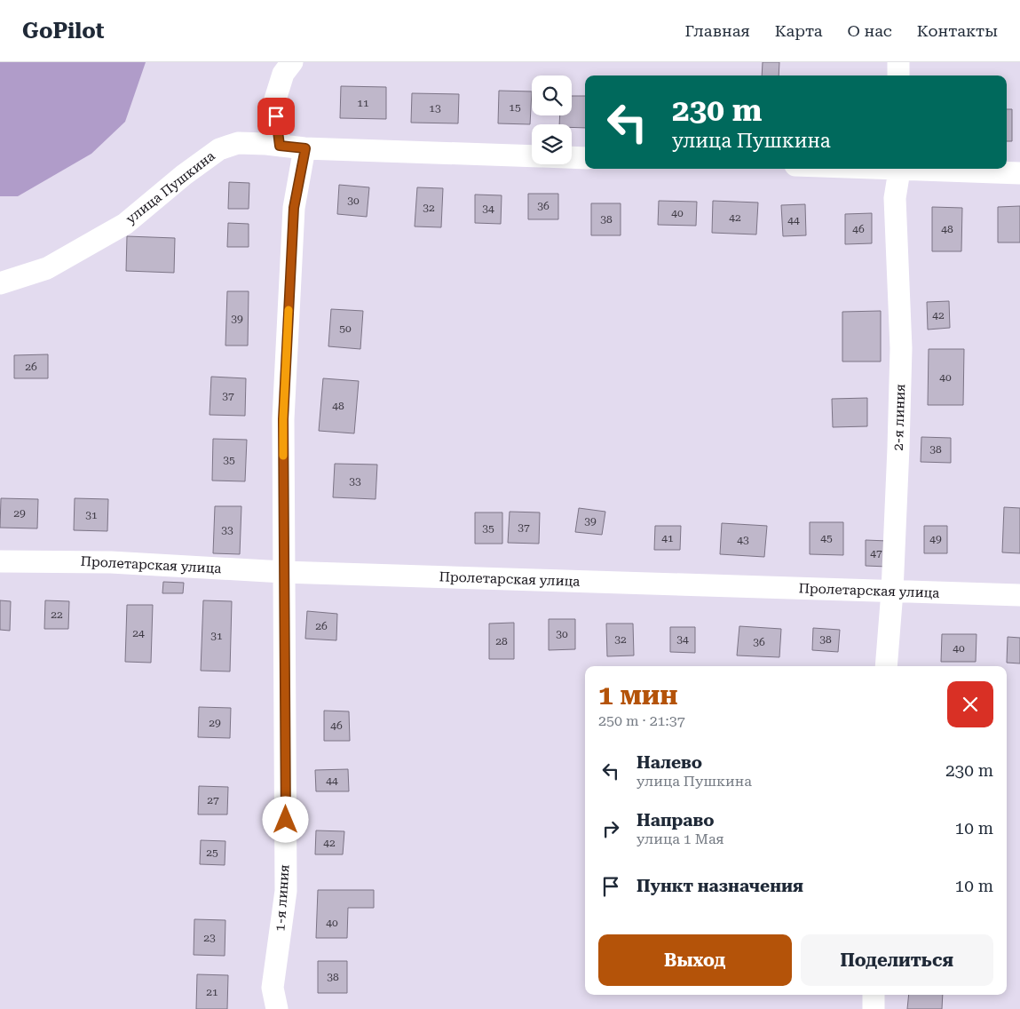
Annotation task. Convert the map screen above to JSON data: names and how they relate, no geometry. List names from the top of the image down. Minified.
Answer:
{"streets":{"street":["улица Пушкина","2-я линия","Пролетарская улица","1-я линия"]},"crossings":[["улица Пушкина","1-я линия"],["2-я линия","Пролетарская улица"],["Пролетарская улица","1-я линия"]],"house_numbers":["11","15","13","30","36","32","34","40","42","38","44","46","48","42","39","50","26","40","37","48","38","35","33","29","31","39","37","35","33","41","45","49","43","47","22","26","24","30","31","32","34","38","28","36","40","29","46","44","27","42","25","40","23","38","21"],"page":{"header":"GoPilot","nav":["Главная","Карта","О нас","Контакты"],"turn":["230 m","улица Пушкина"],"heading":["1 мин","250 m · 21:37"],"list":[{"name":"Налево","note":"улица Пушкина","value":"230 m"},{"name":"Направо","note":"улица 1 Мая","value":"10 m"},{"name":"Пункт назначения","value":"10 m"}],"buttons":["Выход","Поделиться"]}}
